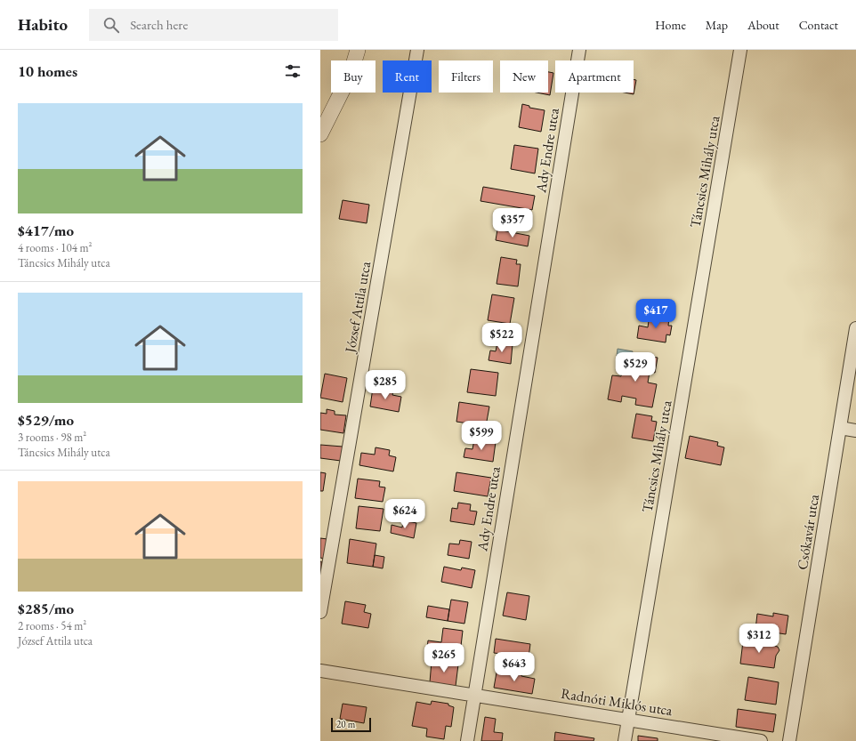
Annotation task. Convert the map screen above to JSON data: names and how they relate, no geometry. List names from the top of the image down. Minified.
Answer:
{"streets":{"street":["Ady Endre utca","Táncsics Mihály utca","József Attila utca","Csókavár utca","Radnóti Miklós utca"]},"crossings":[["Ady Endre utca","Radnóti Miklós utca"],["Táncsics Mihály utca","Radnóti Miklós utca"]],"scale_bar":"20 m","page":{"header":"Habito","search":"Search here","nav":["Home","Map","About","Contact"],"heading":"10 homes","chip":["Buy","Rent","Filters","New","Apartment"],"list":[{"name":"$417/mo","note":"4 rooms · 104 m² · Táncsics Mihály utca"},{"name":"$529/mo","note":"3 rooms · 98 m² · Táncsics Mihály utca"},{"name":"$285/mo","note":"2 rooms · 54 m² · József Attila utca"}],"price":["$357","$417","$522","$529","$285","$599","$624","$312","$265","$643"],"scale":"20 m"}}
